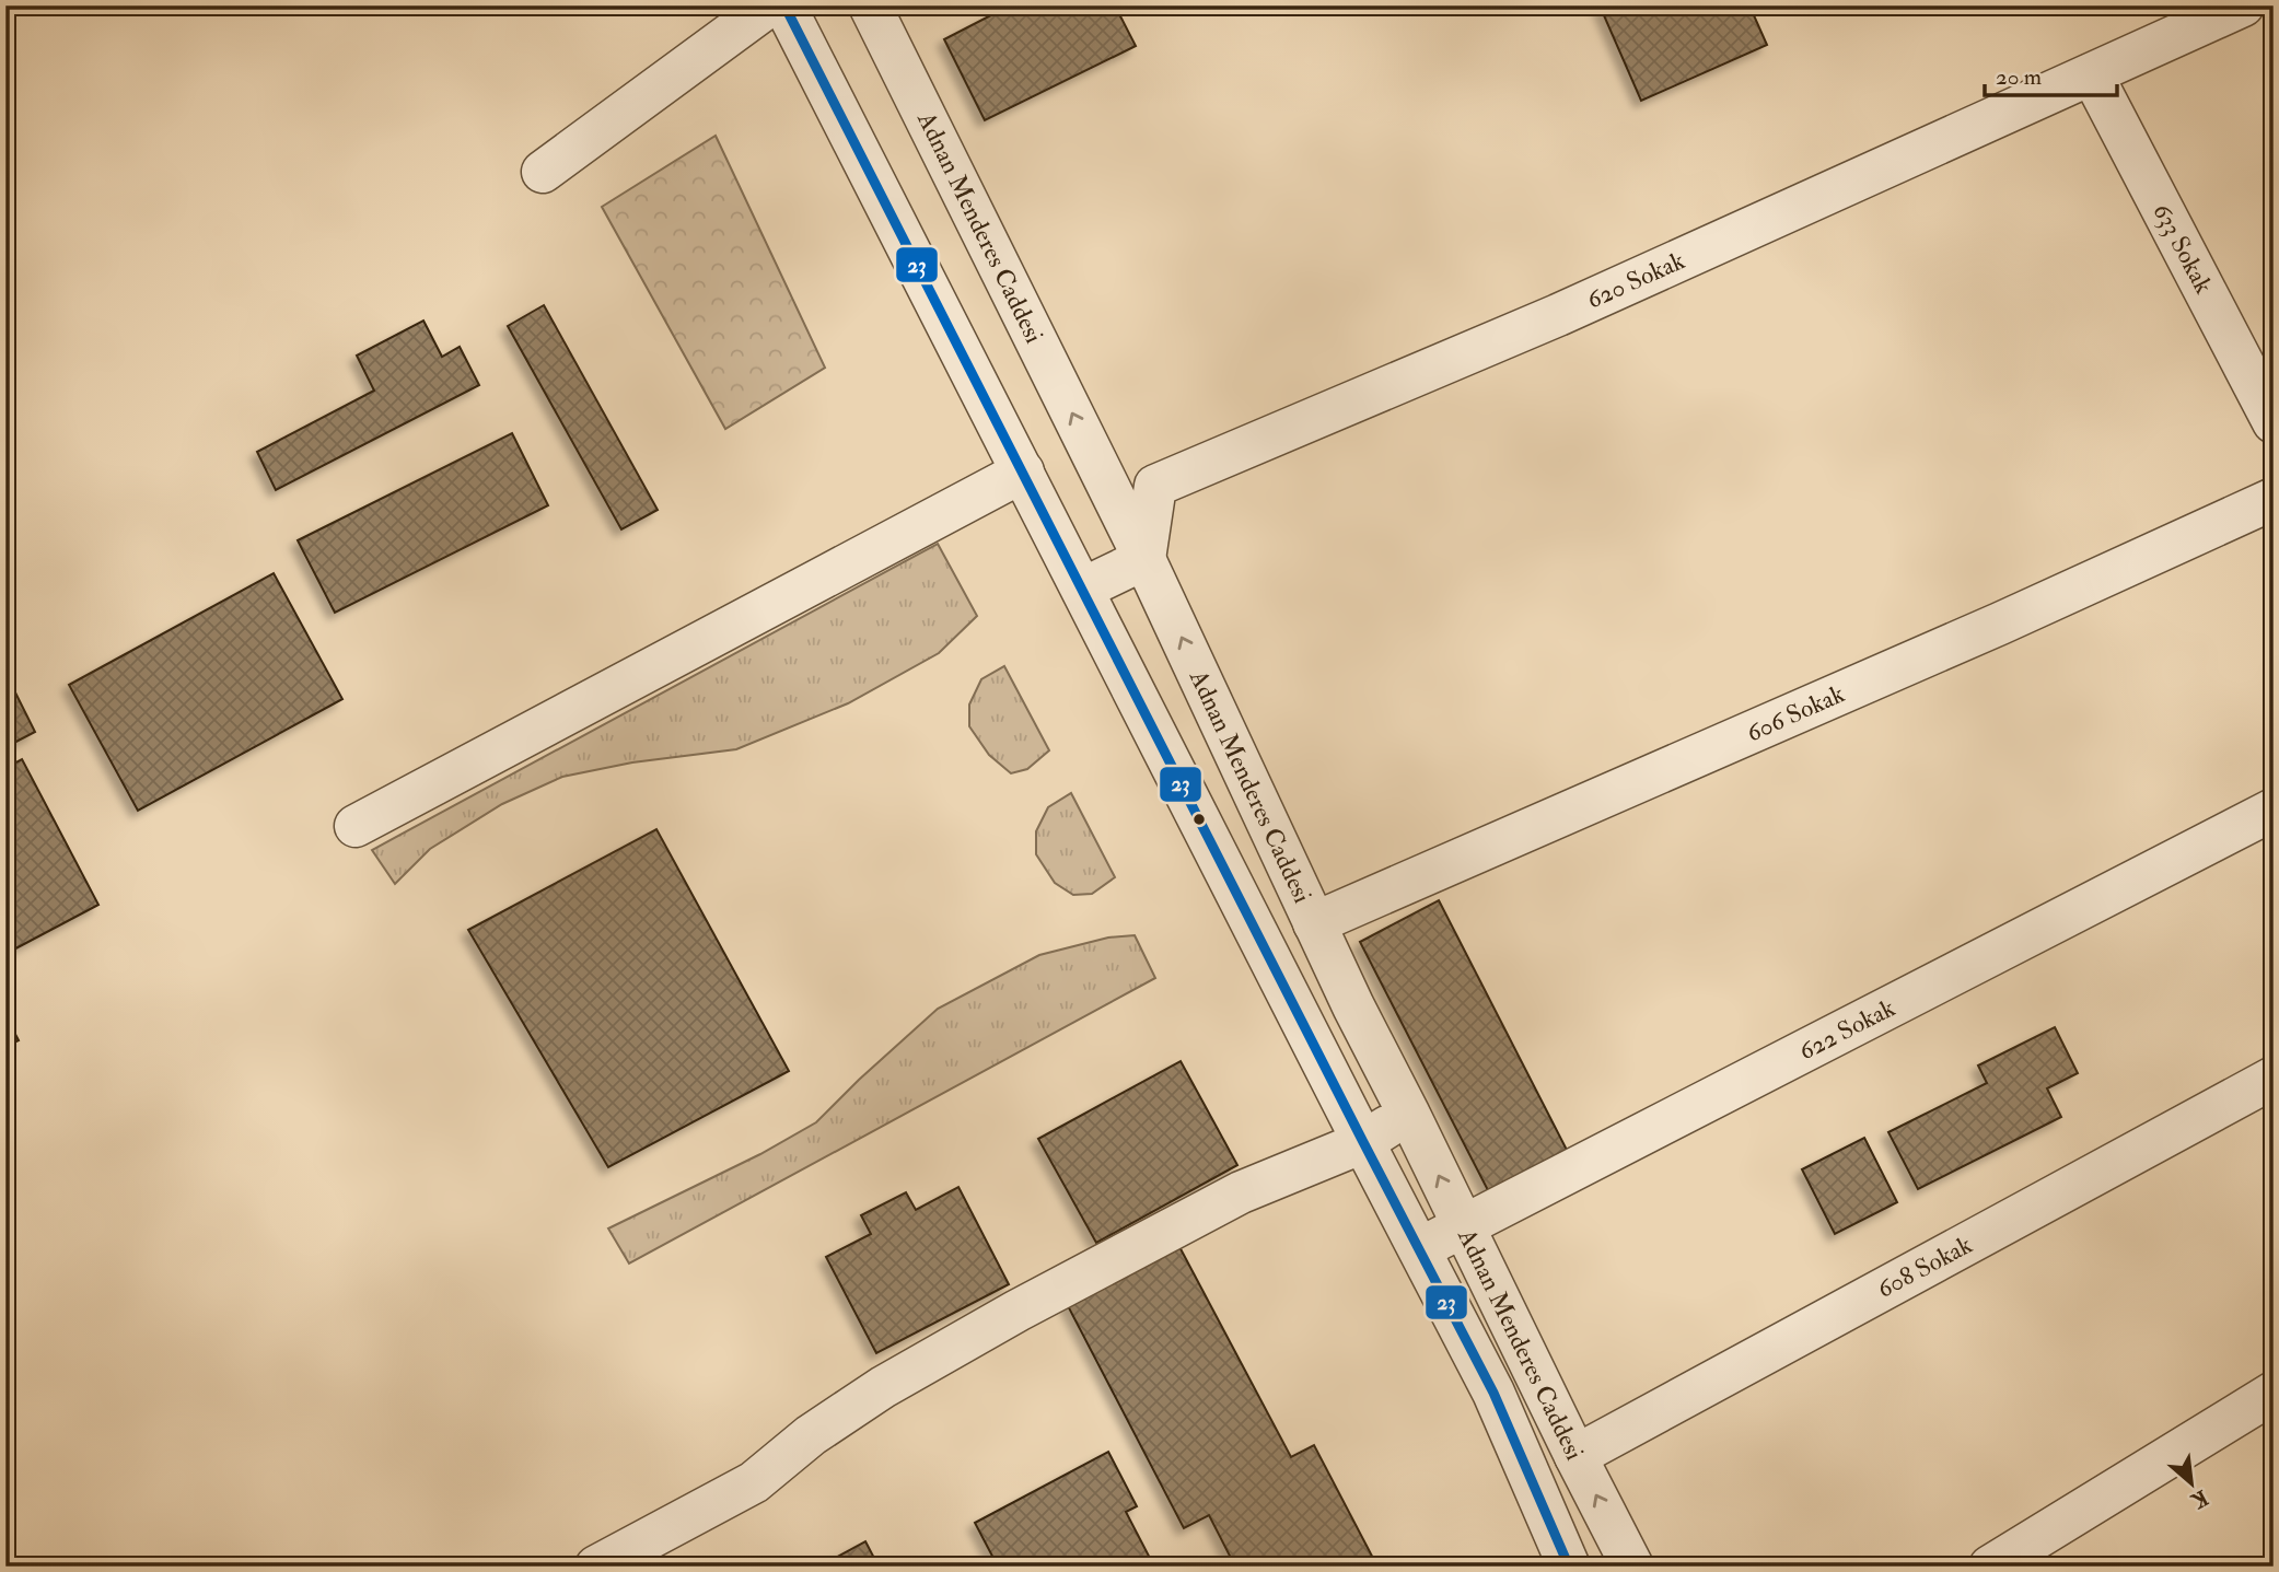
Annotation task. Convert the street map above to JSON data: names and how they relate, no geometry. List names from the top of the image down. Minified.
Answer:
{"streets":{"street":["Adnan Menderes Caddesi","633 Sokak","620 Sokak","606 Sokak","622 Sokak","608 Sokak"]},"crossings":[["Adnan Menderes Caddesi","620 Sokak"],["Adnan Menderes Caddesi","606 Sokak"],["Adnan Menderes Caddesi","622 Sokak"],["Adnan Menderes Caddesi","608 Sokak"],["633 Sokak","620 Sokak"]],"lines":["transit line 23"],"scale_bar":"20 m","north":"bottom right"}
